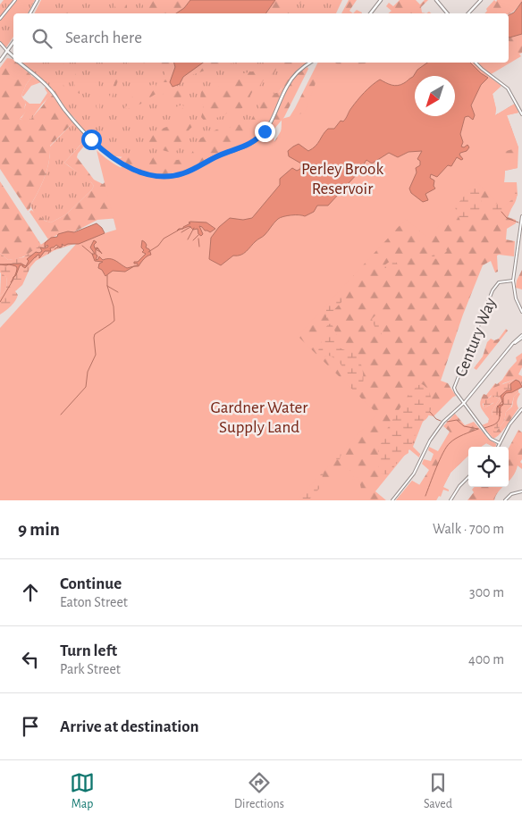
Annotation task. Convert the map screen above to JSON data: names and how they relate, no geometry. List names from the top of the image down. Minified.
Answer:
{"streets":{"street":["Century Way"]},"parks":["Perley Brook Reservoir","Gardner Water Supply Land"],"north":"bottom left","page":{"search":"Search here","heading":["9 min","Walk · 700 m"],"list":[["Continue","Eaton Street","300 m"],["Turn left","Park Street","400 m"],"Arrive at destination"],"nav":["Map","Directions","Saved"]}}
